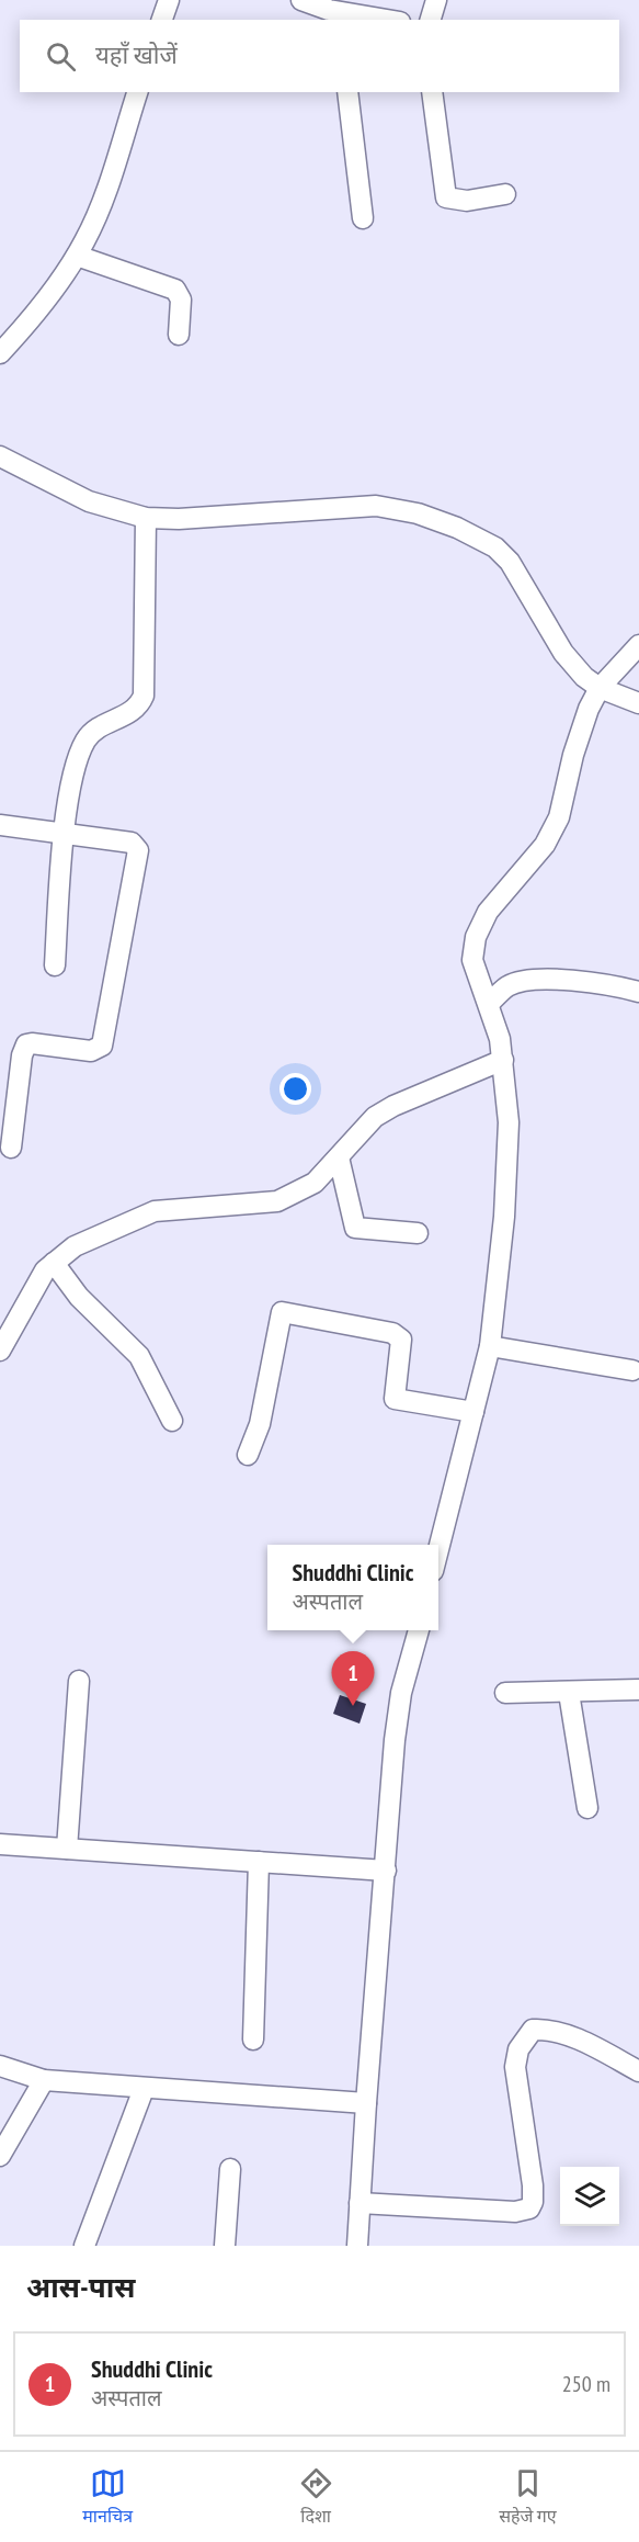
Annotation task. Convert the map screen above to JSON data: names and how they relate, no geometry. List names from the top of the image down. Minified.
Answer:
{"page":{"search":"यहाँ खोजें","popup":["Shuddhi Clinic","अस्पताल"],"pins":"1","heading":"आस-पास","list":[{"mark":"1","name":"Shuddhi Clinic","note":"अस्पताल","value":"250 m"}],"nav":["मानचित्र","दिशा","सहेजे गए"]}}
